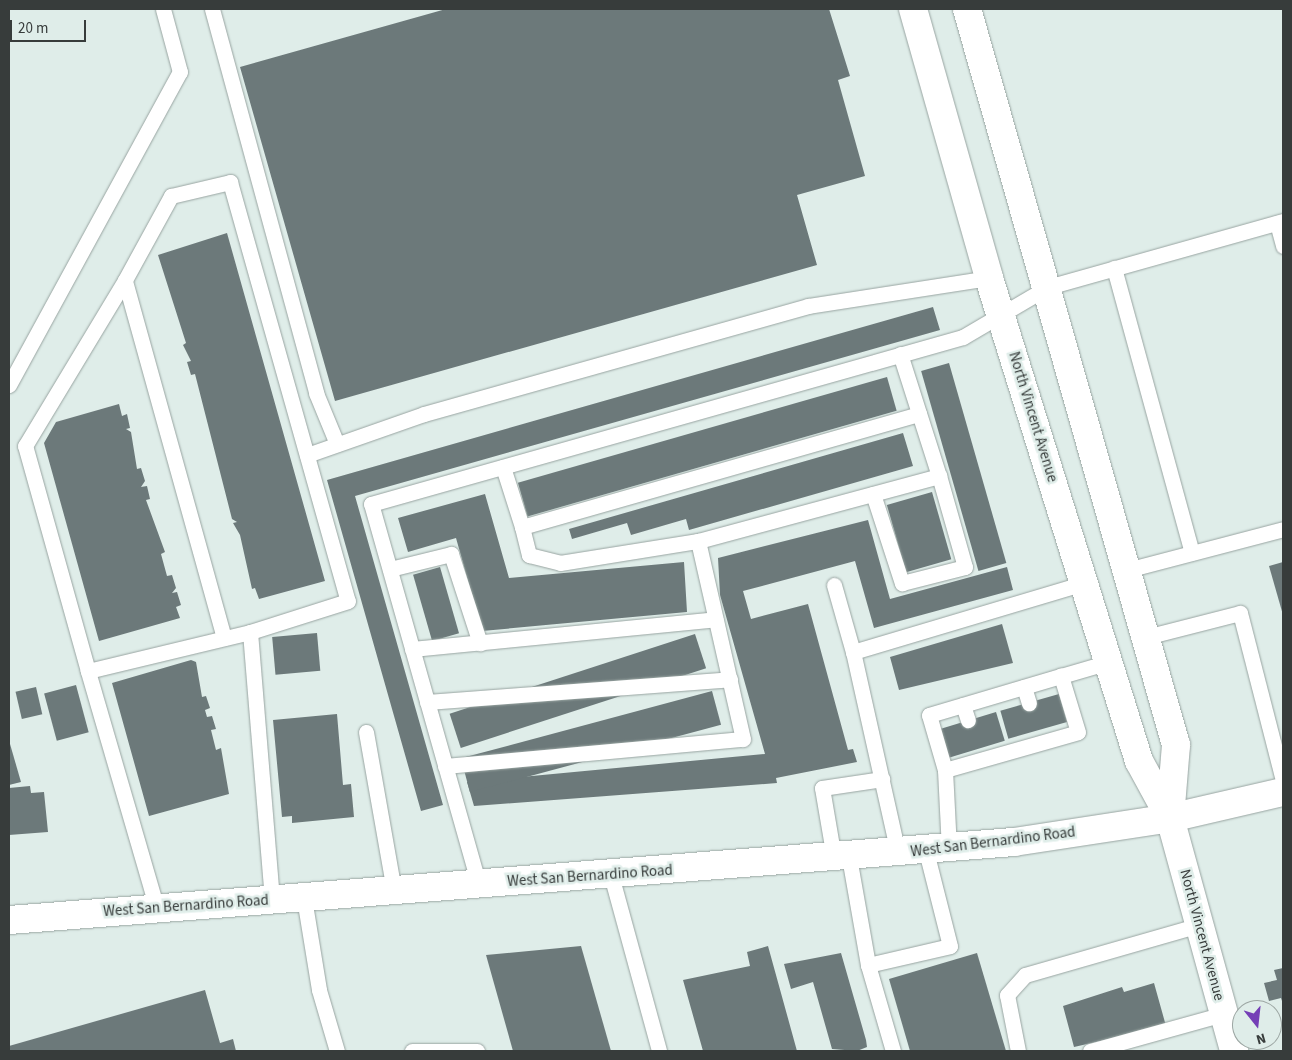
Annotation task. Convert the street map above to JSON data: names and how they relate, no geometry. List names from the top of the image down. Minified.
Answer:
{"streets":{"street":["North Vincent Avenue","West San Bernardino Road"]},"crossings":[["North Vincent Avenue","West San Bernardino Road"]],"scale_bar":"20 m","north":"bottom"}
